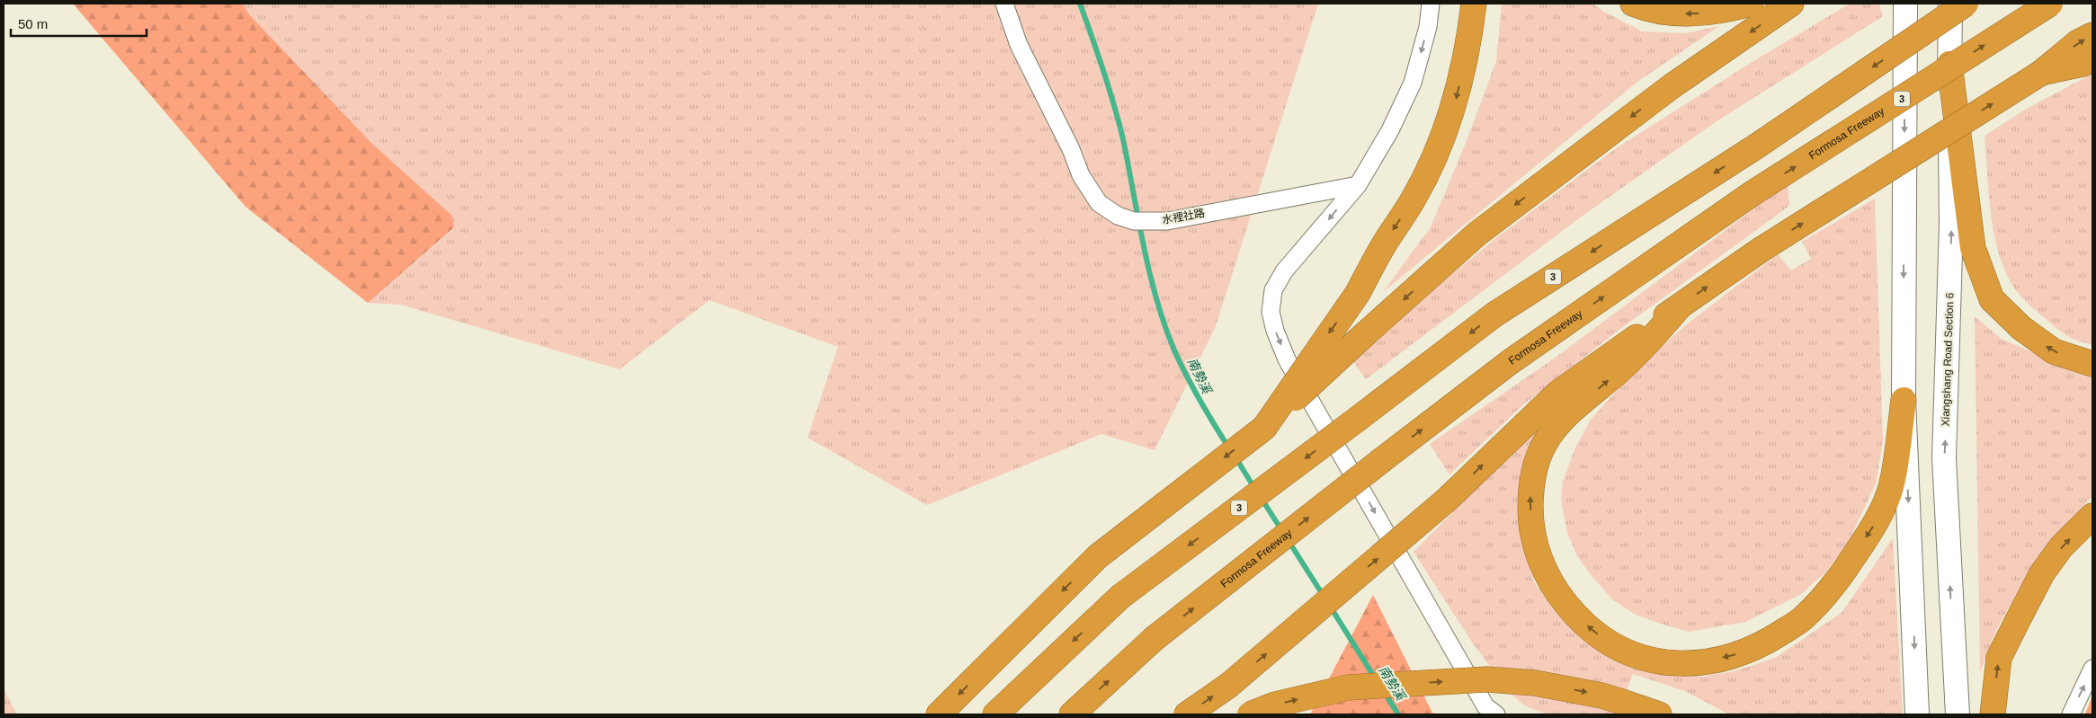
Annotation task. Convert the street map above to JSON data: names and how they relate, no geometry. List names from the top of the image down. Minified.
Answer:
{"streets":{"highway":["3","Formosa Freeway"],"main road":["Xiangshang Road Section 6"],"street":["水裡社路"]},"water":["南勢溪"],"scale_bar":"50 m"}
